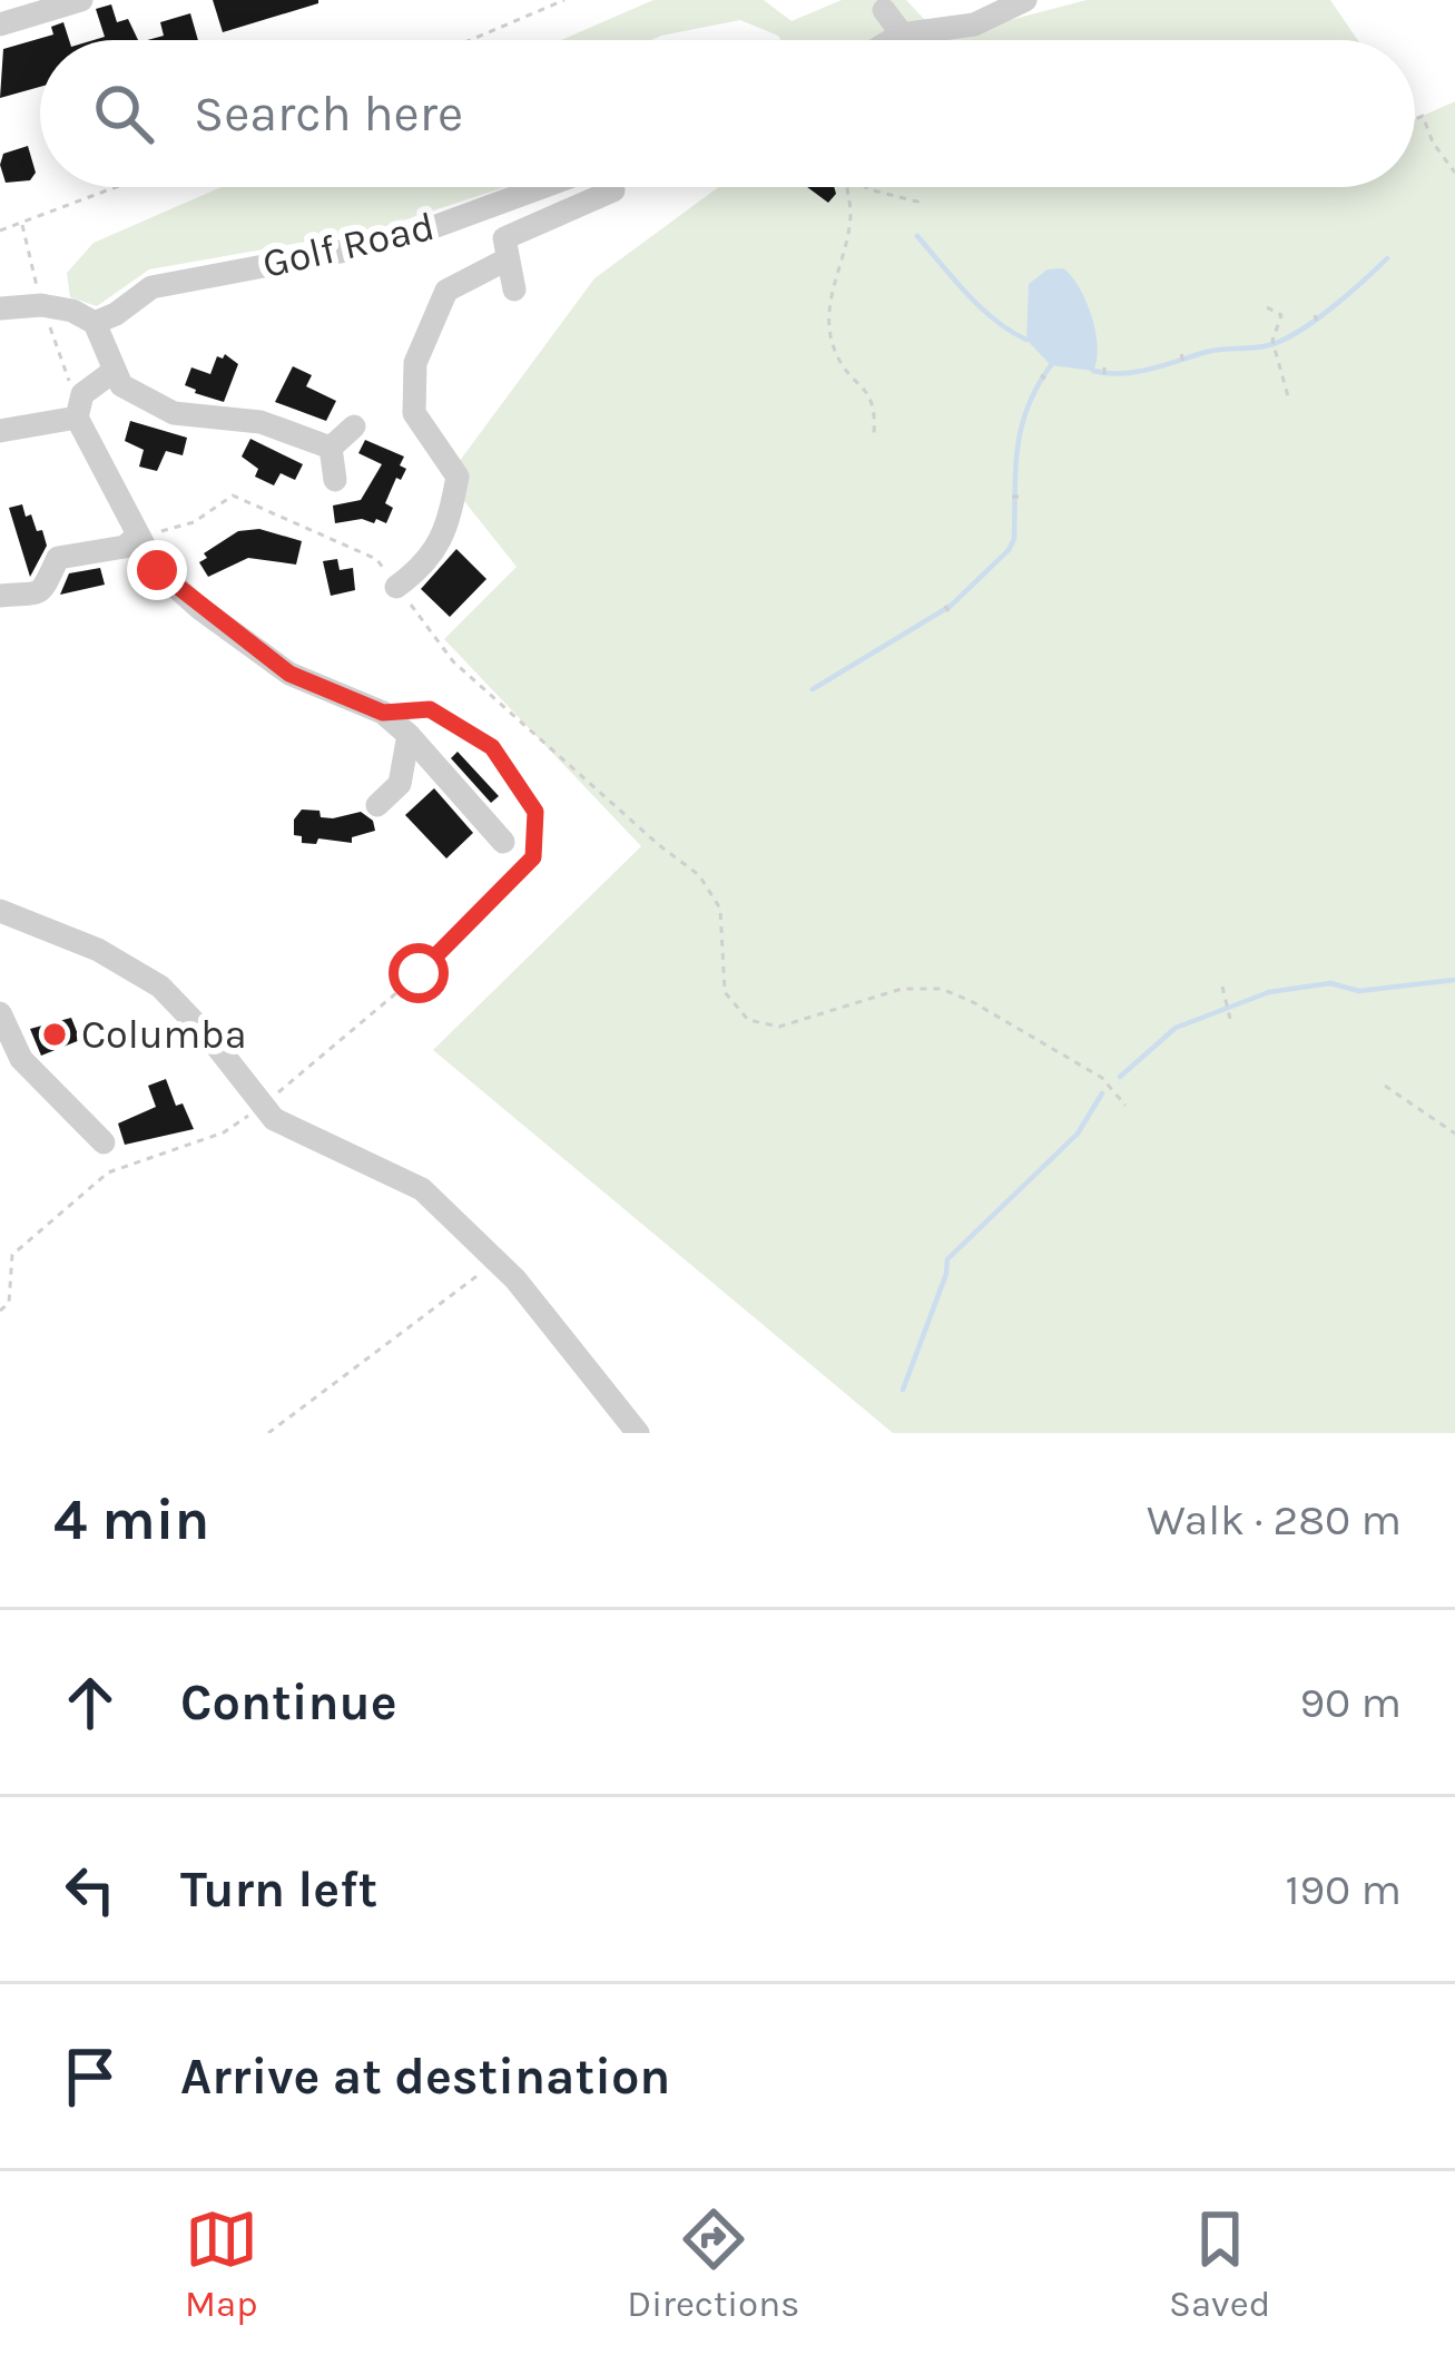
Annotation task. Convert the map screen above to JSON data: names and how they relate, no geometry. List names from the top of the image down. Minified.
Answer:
{"streets":{"street":["Golf Road"]},"places":["Columba"],"page":{"search":"Search here","heading":["4 min","Walk · 280 m"],"list":[["Continue","90 m"],["Turn left","190 m"],"Arrive at destination"],"nav":["Map","Directions","Saved"]}}
